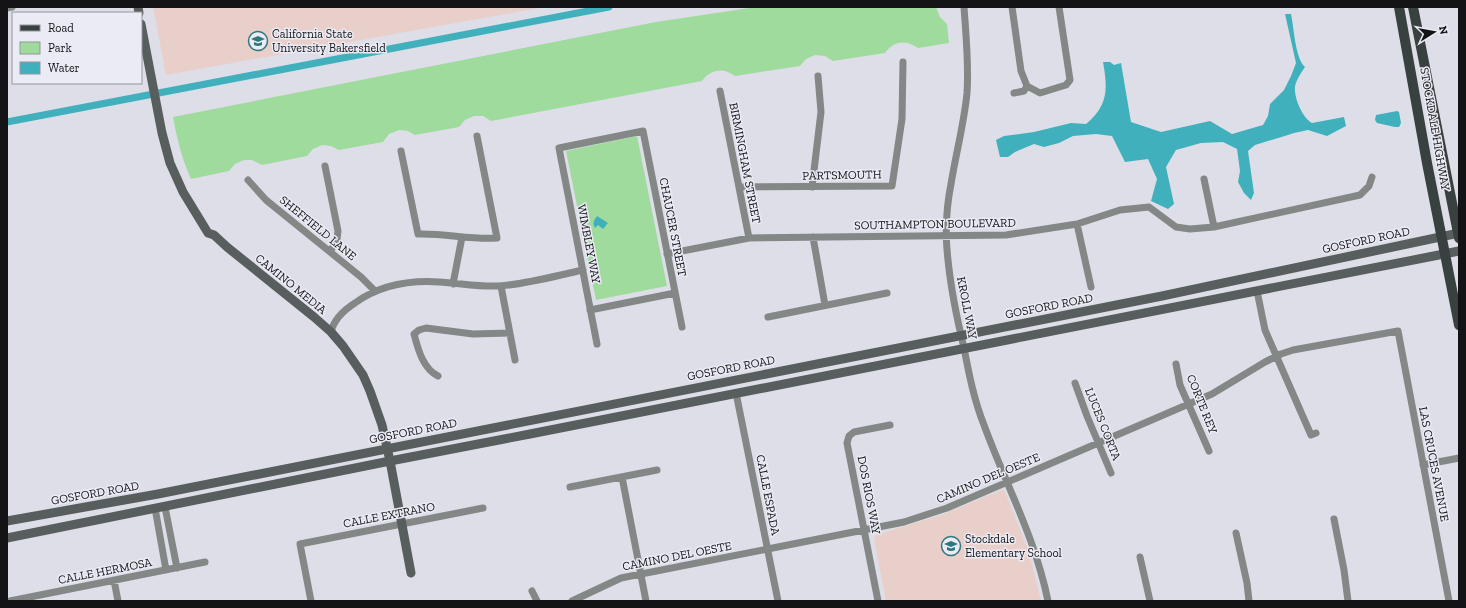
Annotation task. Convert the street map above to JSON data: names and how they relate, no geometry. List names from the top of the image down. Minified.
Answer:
{"streets":{"main road":["STOCKDALE HIGHWAY","GOSFORD ROAD","CAMINO MEDIA"],"street":["BIRMINGHAM STREET","PARTSMOUTH","SOUTHAMPTON BOULEVARD","CHAUCER STREET","SHEFFIELD LANE","WIMBLEY WAY","KROLL WAY","CORTE REY","LUCES CORTA","LAS CRUCES AVENUE","CAMINO DEL OESTE","CALLE ESPADA","DOS RIOS WAY","CALLE EXTRANO","CALLE HERMOSA"]},"crossings":[["STOCKDALE HIGHWAY","GOSFORD ROAD"],["BIRMINGHAM STREET","PARTSMOUTH"],["BIRMINGHAM STREET","SOUTHAMPTON BOULEVARD"],["SOUTHAMPTON BOULEVARD","CHAUCER STREET"],["SOUTHAMPTON BOULEVARD","KROLL WAY"],["CHAUCER STREET","WIMBLEY WAY"],["GOSFORD ROAD","CAMINO MEDIA"],["GOSFORD ROAD","KROLL WAY"],["GOSFORD ROAD","CALLE ESPADA"],["CAMINO MEDIA","CALLE EXTRANO"],["KROLL WAY","CAMINO DEL OESTE"],["CORTE REY","CAMINO DEL OESTE"],["LUCES CORTA","CAMINO DEL OESTE"],["LAS CRUCES AVENUE","CAMINO DEL OESTE"],["CAMINO DEL OESTE","CALLE ESPADA"],["CAMINO DEL OESTE","DOS RIOS WAY"]],"places":{"school or university":["California State University Bakersfield","Stockdale Elementary School"]},"legend":["Road","Park","Water"],"north":"right"}
